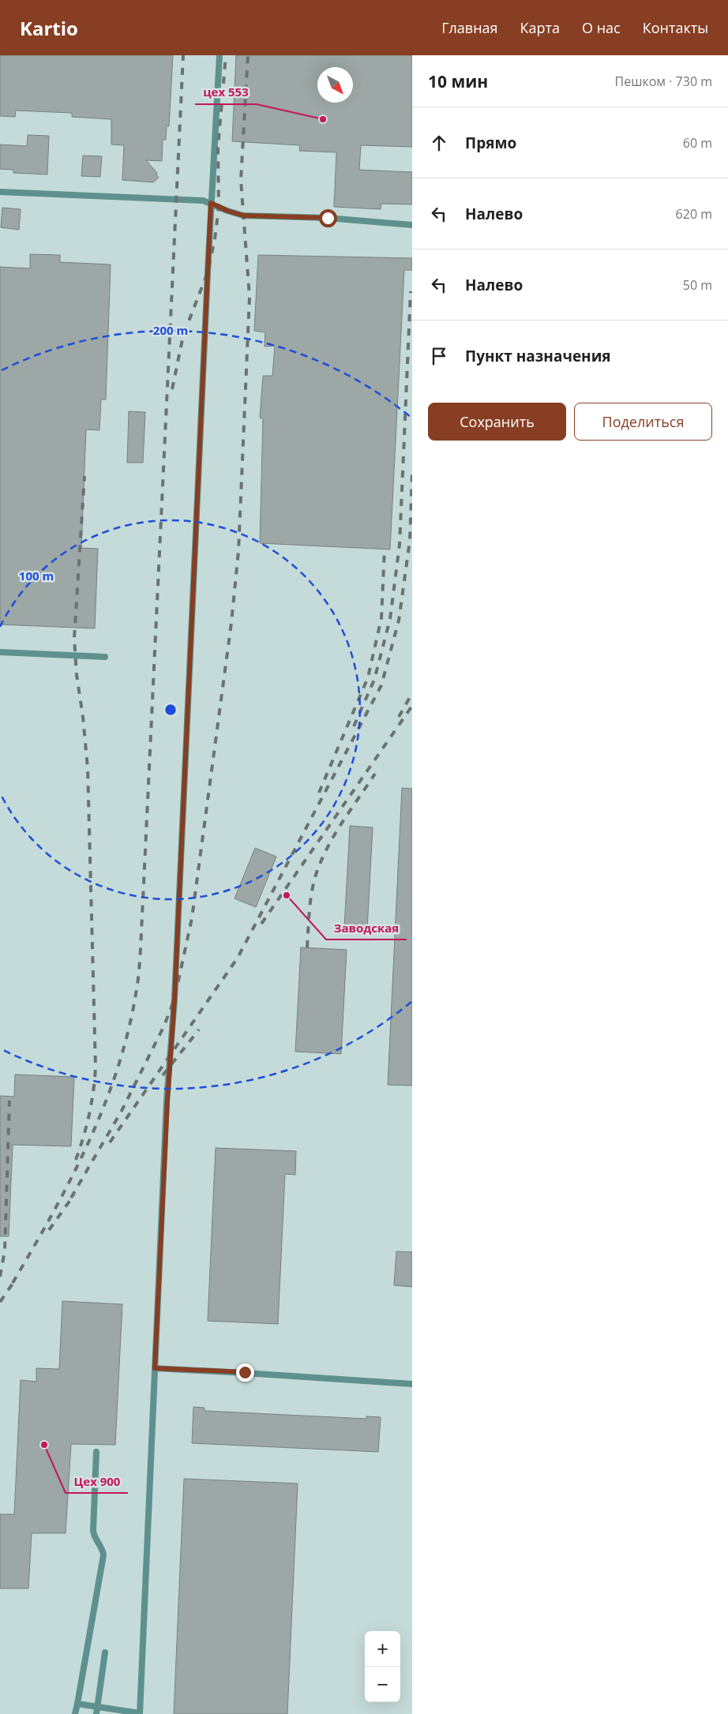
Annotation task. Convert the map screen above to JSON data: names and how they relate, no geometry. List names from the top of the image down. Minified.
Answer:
{"places":["цех 553","Заводская","Цех 900"],"north":"bottom right","page":{"header":"Kartio","nav":["Главная","Карта","О нас","Контакты"],"heading":["10 мин","Пешком · 730 m"],"list":[["Прямо","60 m"],["Налево","620 m"],["Налево","50 m"],"Пункт назначения"],"buttons":["Сохранить","Поделиться"],"map_buttons":["+","−"]},"rings":["200 m","100 m"]}
